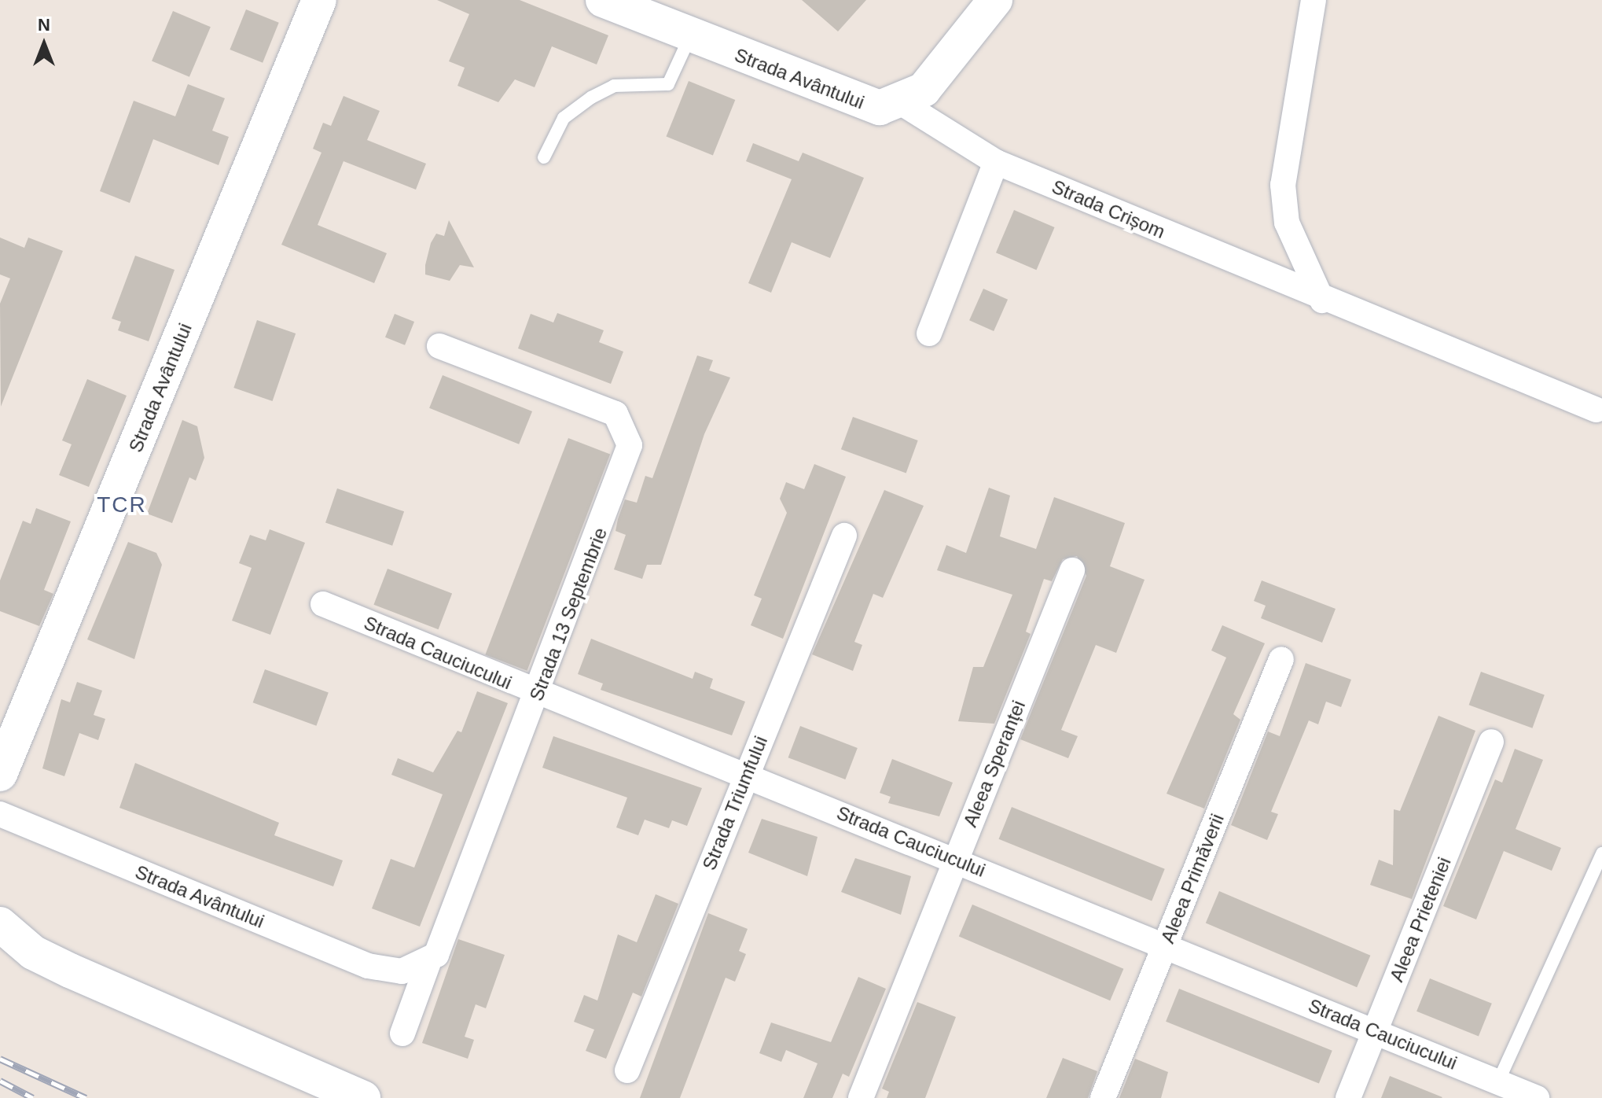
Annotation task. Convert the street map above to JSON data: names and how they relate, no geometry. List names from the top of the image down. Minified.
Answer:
{"streets":{"main road":["Strada Avântului"],"street":["Strada Crișom","Strada 13 Septembrie","Strada Cauciucului","Aleea Speranței","Strada Triumfului","Aleea Primăverii","Aleea Prieteniei"]},"crossings":[["Strada Avântului","Strada Crișom"],["Strada Avântului","Strada 13 Septembrie"],["Strada 13 Septembrie","Strada Cauciucului"],["Strada Cauciucului","Aleea Speranței"],["Strada Cauciucului","Strada Triumfului"],["Strada Cauciucului","Aleea Primăverii"],["Strada Cauciucului","Aleea Prieteniei"]],"districts":["TCR"],"north":"top"}
